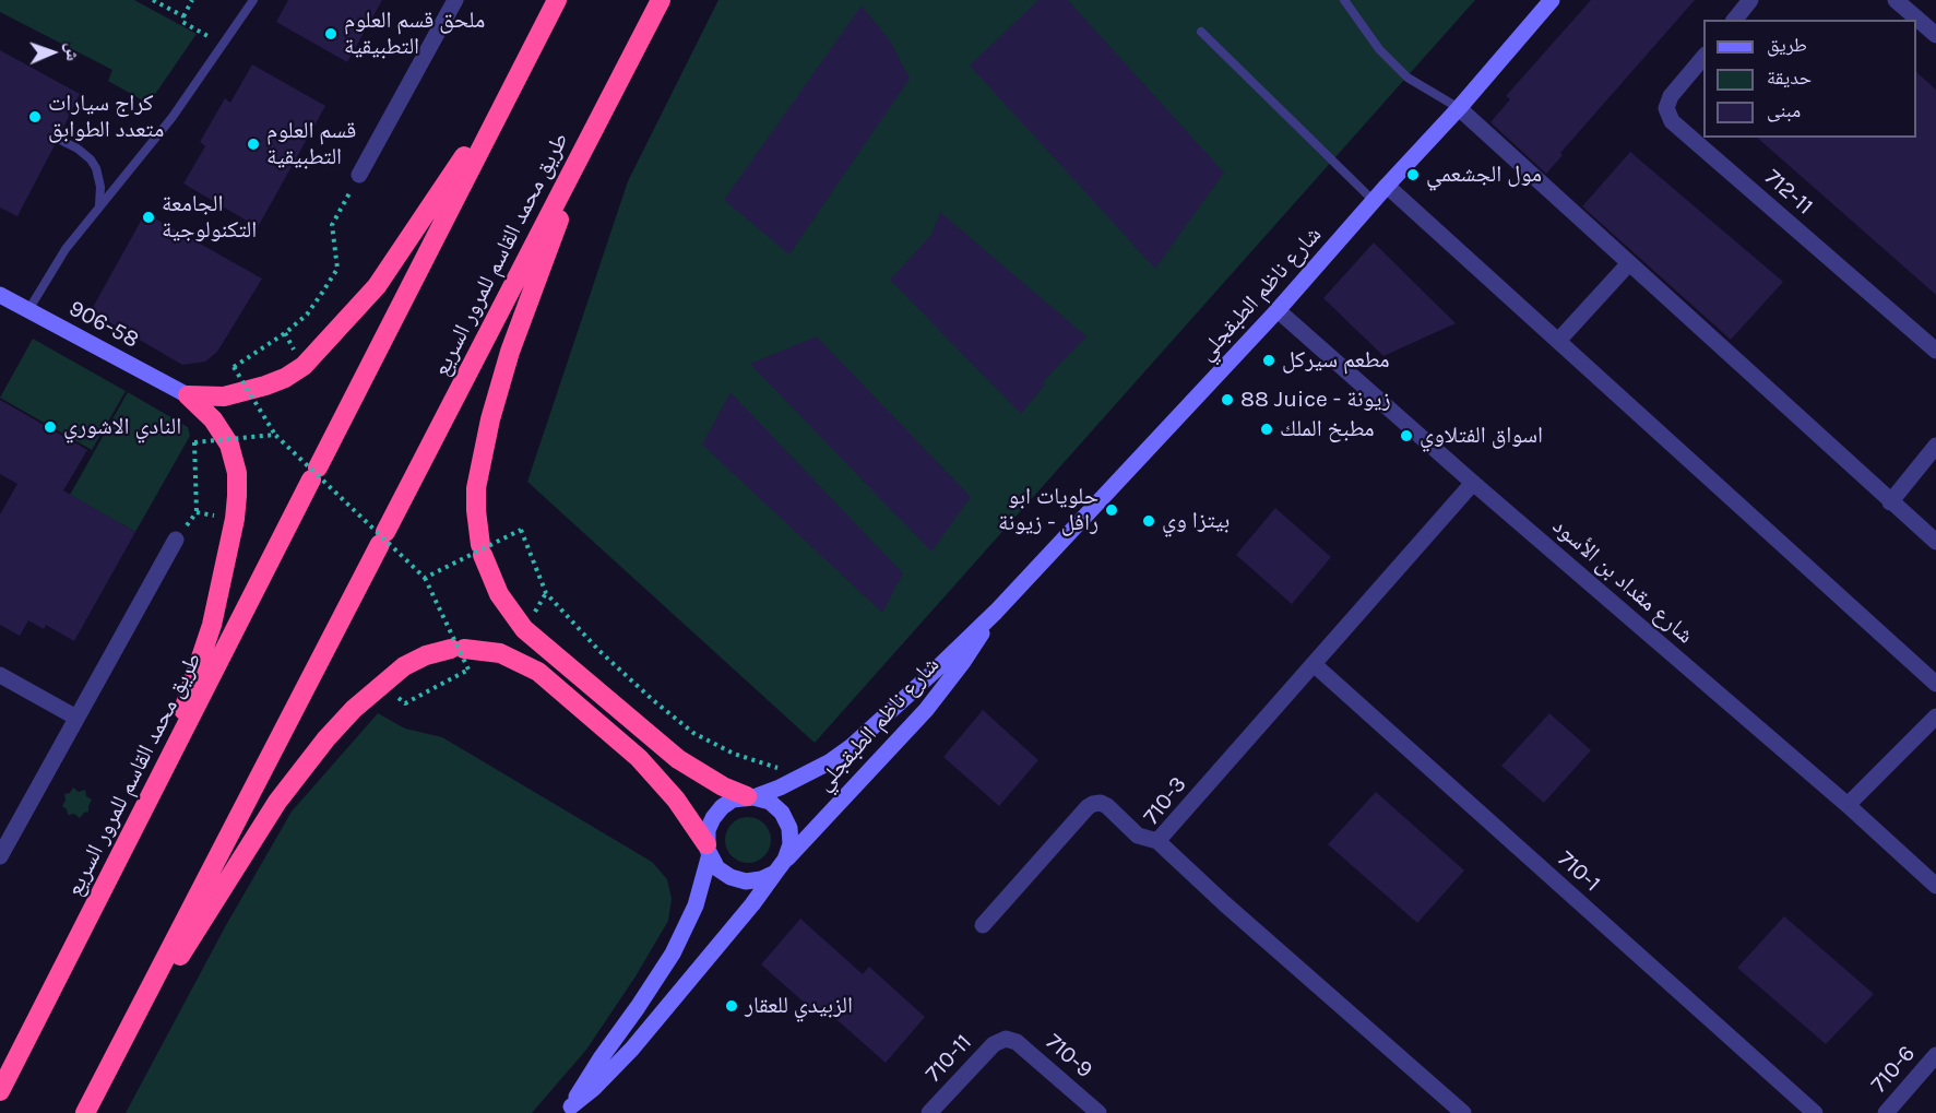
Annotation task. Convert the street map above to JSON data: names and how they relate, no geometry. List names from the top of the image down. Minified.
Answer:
{"streets":{"highway":["طريق محمد القاسم للمرور السريع"],"main road":["شارع ناظم الطبقجلي","906-58"],"street":["712-11","شارع مقداد بن الأسود","710-3","710-1","710-9","710-11","710-6"]},"crossings":[["شارع ناظم الطبقجلي","شارع مقداد بن الأسود"],["شارع مقداد بن الأسود","710-3"],["710-3","710-1"],["710-9","710-11"]],"places":["ملحق قسم العلوم التطبيقية","كراج سيارات متعدد الطوابق","قسم العلوم التطبيقية","مول الجشعمي","الجامعة التكنولوجية","مطعم سيركل","88 Juice - زيونة","النادي الاشوري","مطبخ الملك","اسواق الفتلاوي","حلويات ابو رافل - زيونة","بيتزا وي","الزبيدي للعقار"],"legend":["طريق","حديقة","مبنى"],"north":"right"}
